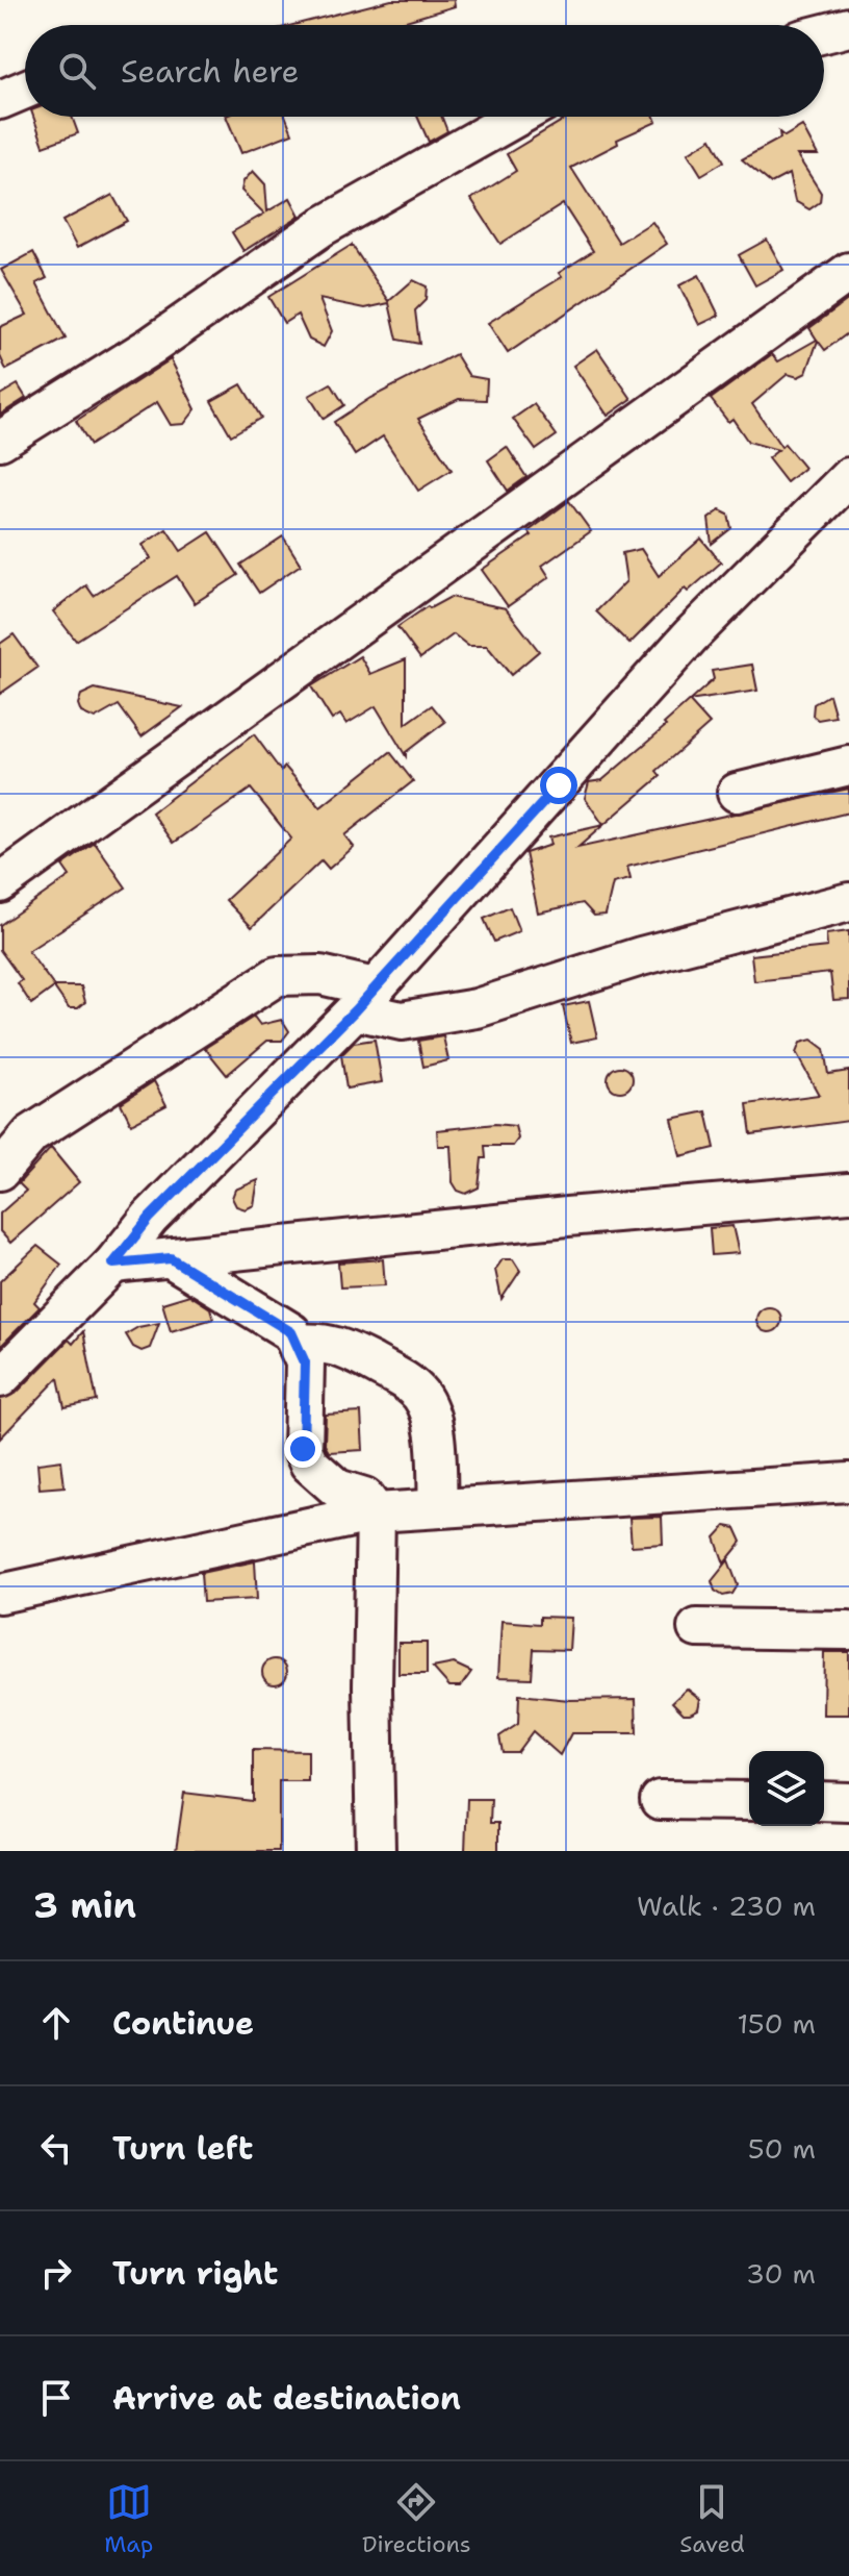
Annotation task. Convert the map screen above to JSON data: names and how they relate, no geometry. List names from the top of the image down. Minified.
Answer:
{"page":{"search":"Search here","heading":["3 min","Walk · 230 m"],"list":[["Continue","150 m"],["Turn left","50 m"],["Turn right","30 m"],"Arrive at destination"],"nav":["Map","Directions","Saved"]}}
